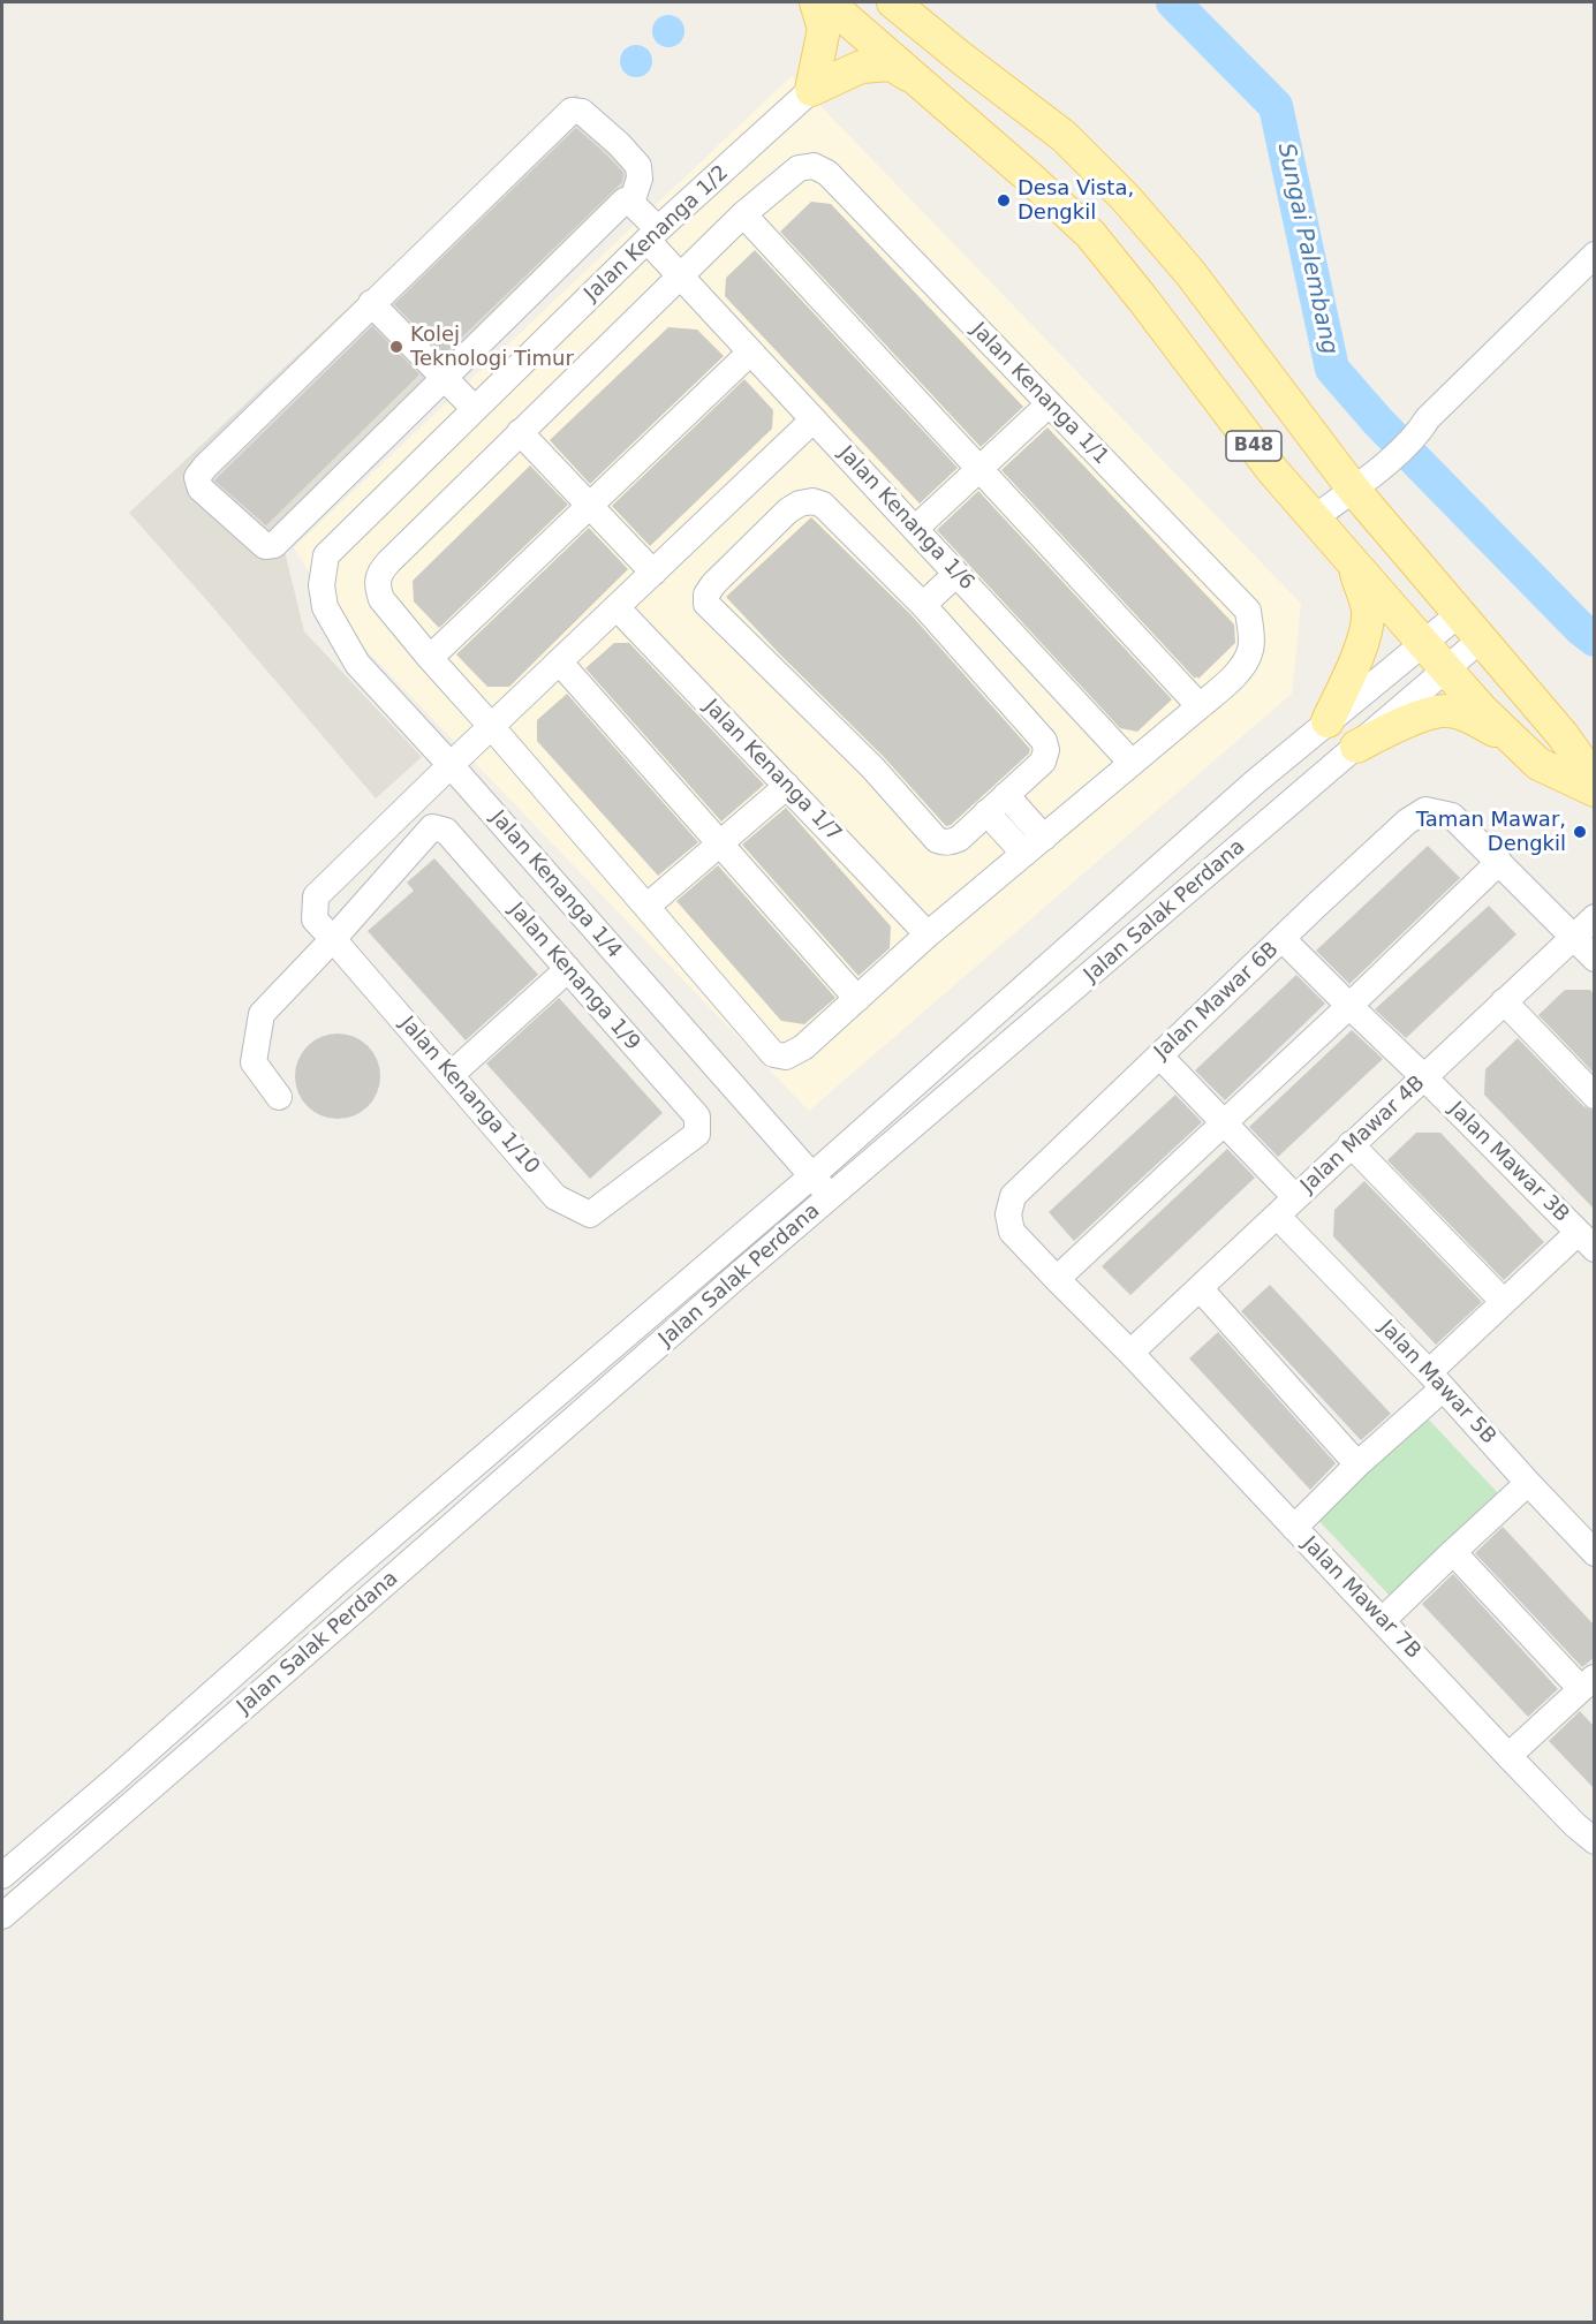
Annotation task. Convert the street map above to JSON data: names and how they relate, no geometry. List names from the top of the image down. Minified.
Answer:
{"streets":{"main road":["B48"],"street":["Jalan Kenanga 1/2","Jalan Kenanga 1/1","Jalan Kenanga 1/6","Jalan Kenanga 1/7","Jalan Kenanga 1/4","Jalan Salak Perdana","Jalan Kenanga 1/9","Jalan Mawar 6B","Jalan Kenanga 1/10","Jalan Mawar 4B","Jalan Mawar 3B","Jalan Mawar 5B","Jalan Mawar 7B"]},"crossings":[["Jalan Kenanga 1/2","Jalan Kenanga 1/6"],["Jalan Kenanga 1/2","Jalan Kenanga 1/4"],["B48","Jalan Salak Perdana"],["Jalan Kenanga 1/4","Jalan Salak Perdana"],["Jalan Kenanga 1/4","Jalan Kenanga 1/10"],["Jalan Kenanga 1/9","Jalan Kenanga 1/10"],["Jalan Mawar 6B","Jalan Mawar 3B"],["Jalan Mawar 6B","Jalan Mawar 5B"],["Jalan Mawar 6B","Jalan Mawar 7B"],["Jalan Mawar 4B","Jalan Mawar 3B"],["Jalan Mawar 4B","Jalan Mawar 5B"],["Jalan Mawar 4B","Jalan Mawar 7B"]],"water":["Sungai Palembang"],"places":["Desa Vista, Dengkil","Kolej Teknologi Timur","Taman Mawar, Dengkil"]}
